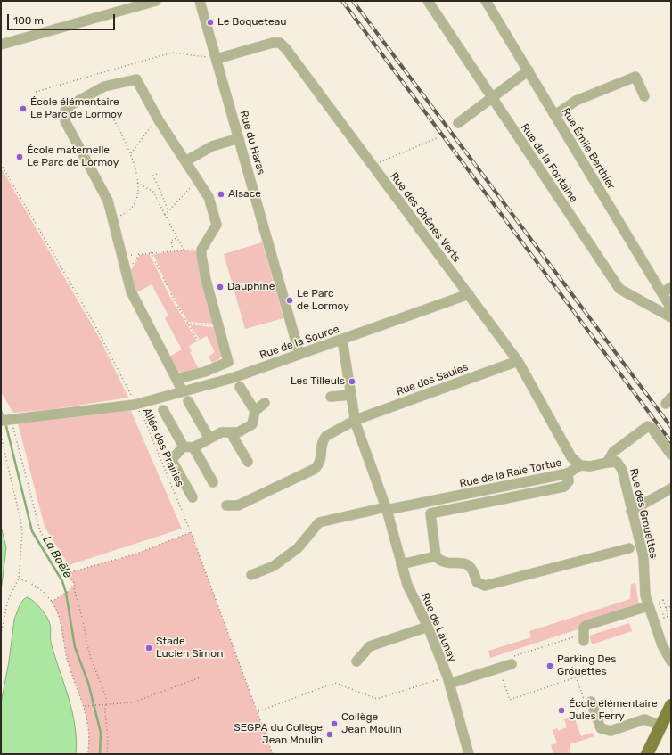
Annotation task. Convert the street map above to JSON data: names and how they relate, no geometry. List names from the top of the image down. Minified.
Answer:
{"streets":{"street":["Rue du Haras","Rue Émile Berthier","Rue de la Fontaine","Rue des Chênes Verts","Rue de la Source","Rue des Saules","Rue de la Raie Tortue","Rue des Grouettes","Rue de Launay"],"path":["Allée des Prairies"]},"crossings":[["Rue du Haras","Rue des Chênes Verts"],["Rue du Haras","Rue de la Source"],["Rue des Chênes Verts","Rue de la Source"],["Rue des Chênes Verts","Rue des Saules"],["Rue des Chênes Verts","Rue de la Raie Tortue"],["Rue de la Source","Allée des Prairies"],["Rue de la Source","Rue de Launay"],["Rue des Saules","Rue de Launay"],["Rue de la Raie Tortue","Rue des Grouettes"],["Rue de la Raie Tortue","Rue de Launay"]],"water":["La Boële"],"places":["Le Boqueteau","École élémentaire Le Parc de Lormoy","École maternelle Le Parc de Lormoy","Alsace","Dauphiné","Le Parc de Lormoy","Les Tilleuls","Stade Lucien Simon","Parking Des Grouettes","École élémentaire Jules Ferry","Collège Jean Moulin","SEGPA du Collège Jean Moulin"],"scale_bar":"100 m"}
